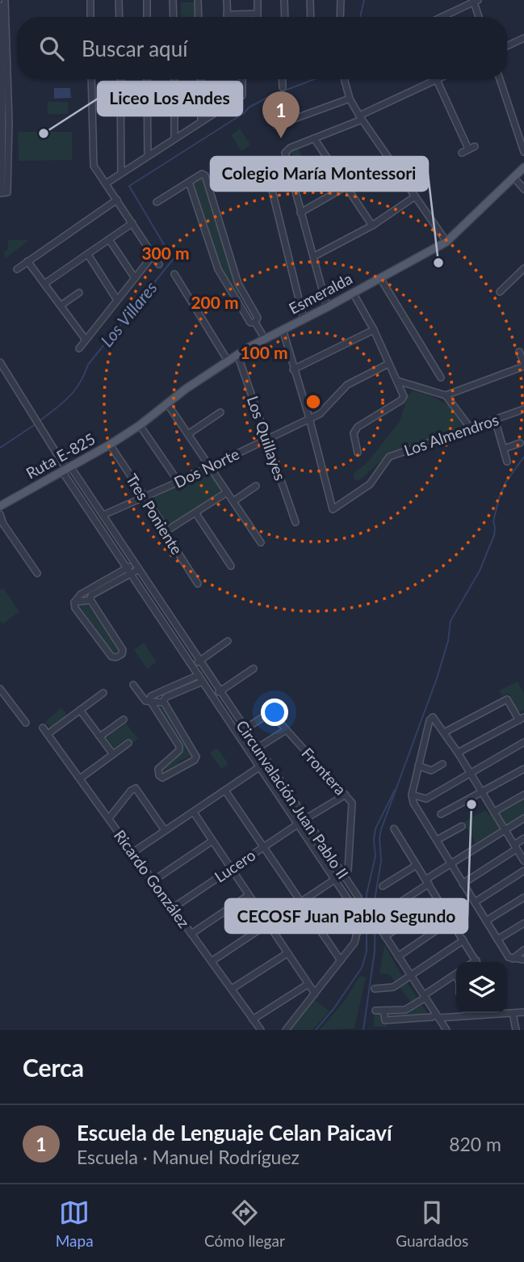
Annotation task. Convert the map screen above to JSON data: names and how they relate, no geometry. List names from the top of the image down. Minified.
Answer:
{"streets":{"main road":["Esmeralda","Ruta E-825"],"street":["Los Almendros","Los Quillayes","Dos Norte","Tres Poniente","Frontera","Circunvalación Juan Pablo II","Lucero","Ricardo González"]},"crossings":[["Esmeralda","Los Quillayes"],["Esmeralda","Ruta E-825"],["Los Almendros","Dos Norte"],["Los Quillayes","Dos Norte"],["Ruta E-825","Tres Poniente"],["Ruta E-825","Circunvalación Juan Pablo II"],["Dos Norte","Tres Poniente"],["Dos Norte","Circunvalación Juan Pablo II"],["Frontera","Circunvalación Juan Pablo II"],["Circunvalación Juan Pablo II","Lucero"],["Lucero","Ricardo González"]],"water":["Los Villares"],"places":["Liceo Los Andes","Colegio María Montessori","CECOSF Juan Pablo Segundo"],"page":{"search":"Buscar aquí","pins":"1","heading":"Cerca","list":[{"mark":"1","name":"Escuela de Lenguaje Celan Paicaví","note":"Escuela · Manuel Rodríguez","value":"820 m"}],"nav":["Mapa","Cómo llegar","Guardados"]},"rings":["300 m","200 m","100 m"]}
